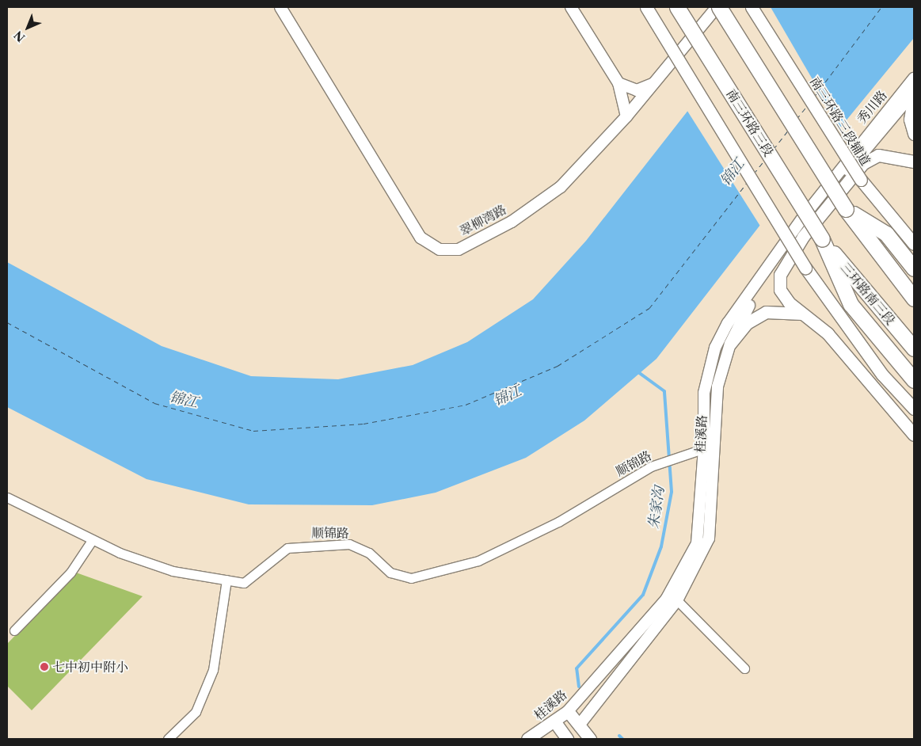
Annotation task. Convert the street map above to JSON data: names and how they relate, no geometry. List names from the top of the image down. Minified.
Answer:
{"streets":{"highway":["南三环路三段","三环路南三段"],"main road":["南三环路三段辅道","桂溪路"],"street":["秀川路","翠柳湾路","顺锦路"]},"crossings":[["秀川路","桂溪路"],["南三环路三段","三环路南三段"],["桂溪路","顺锦路"]],"water":["锦江","朱家沟"],"places":["七中初中附小"],"north":"bottom left"}
